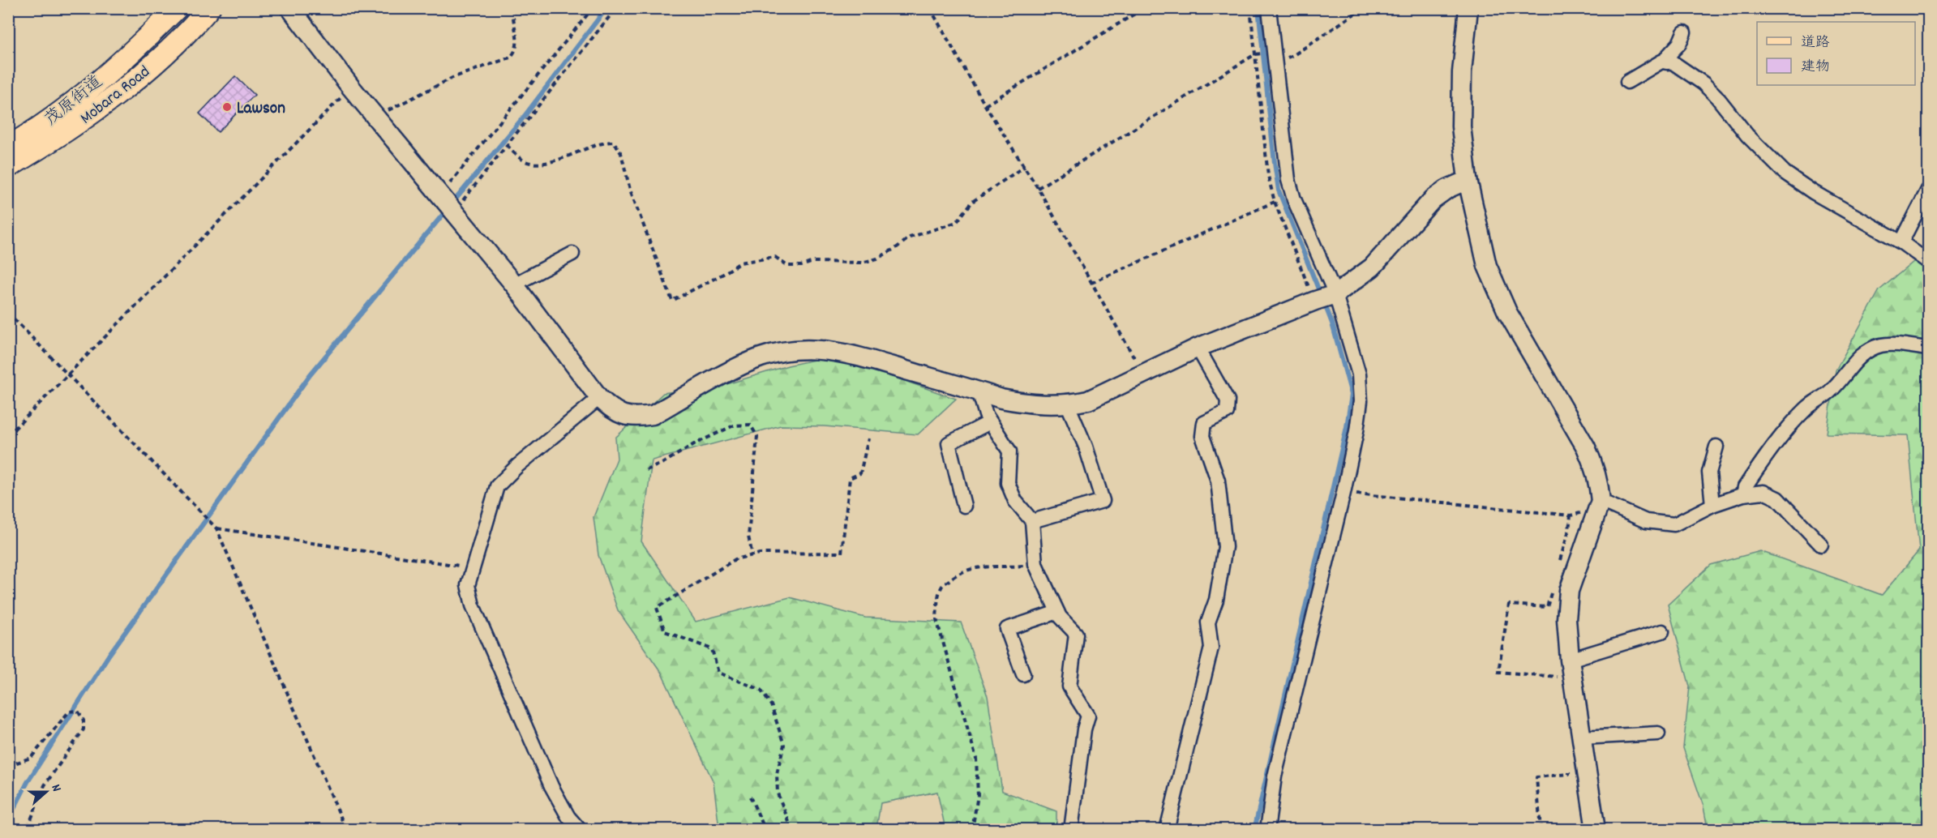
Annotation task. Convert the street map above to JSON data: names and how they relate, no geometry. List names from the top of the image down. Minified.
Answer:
{"streets":{"main road":["Mobara Road","茂原街道"]},"places":["Lawson"],"legend":["道路","建物"],"north":"right"}
